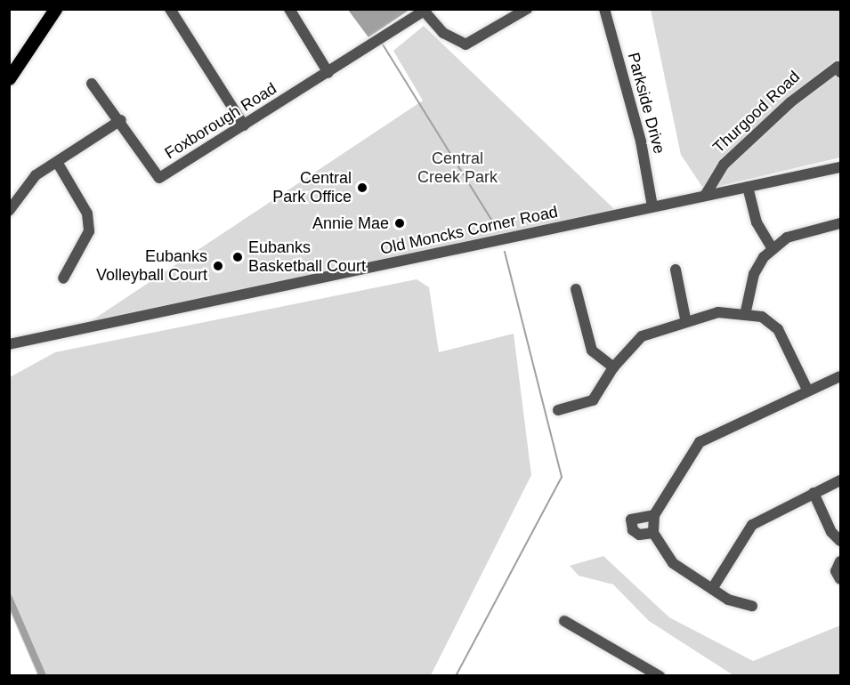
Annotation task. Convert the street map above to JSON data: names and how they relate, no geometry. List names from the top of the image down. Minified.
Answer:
{"streets":{"street":["Parkside Drive","Thurgood Road","Foxborough Road","Old Moncks Corner Road"]},"crossings":[["Parkside Drive","Old Moncks Corner Road"],["Thurgood Road","Old Moncks Corner Road"]],"parks":["Central Creek Park"],"places":["Central Park Office","Annie Mae","Eubanks Basketball Court","Eubanks Volleyball Court"]}
